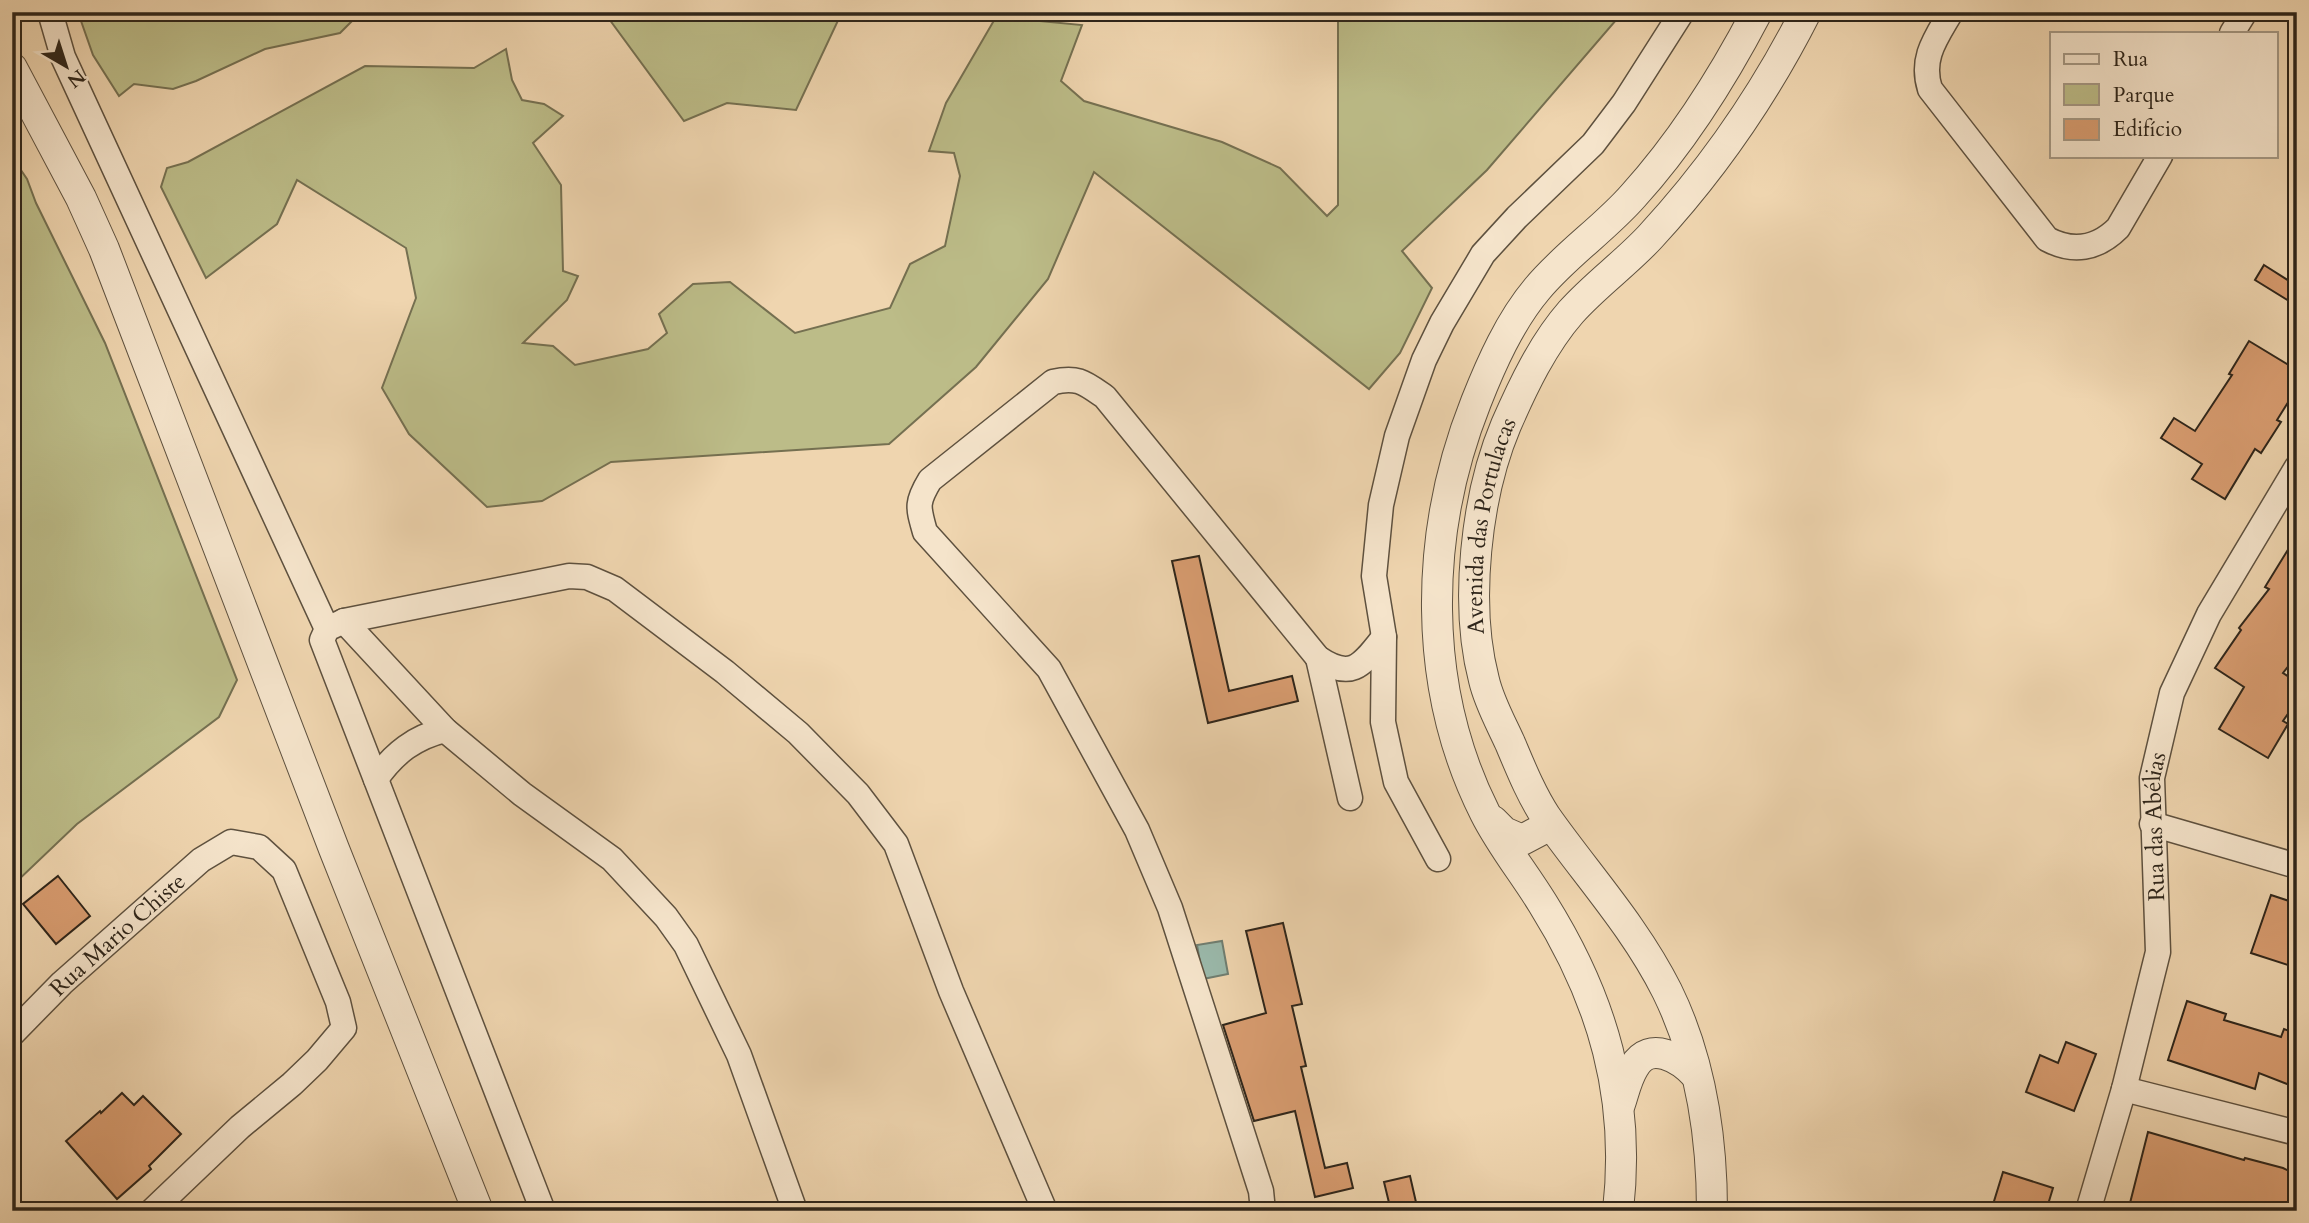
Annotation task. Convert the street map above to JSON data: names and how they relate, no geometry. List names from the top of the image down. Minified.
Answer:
{"streets":{"street":["Avenida das Portulacas","Rua das Abélias","Rua Mario Chiste"]},"legend":["Rua","Parque","Edifício"],"north":"bottom right"}
